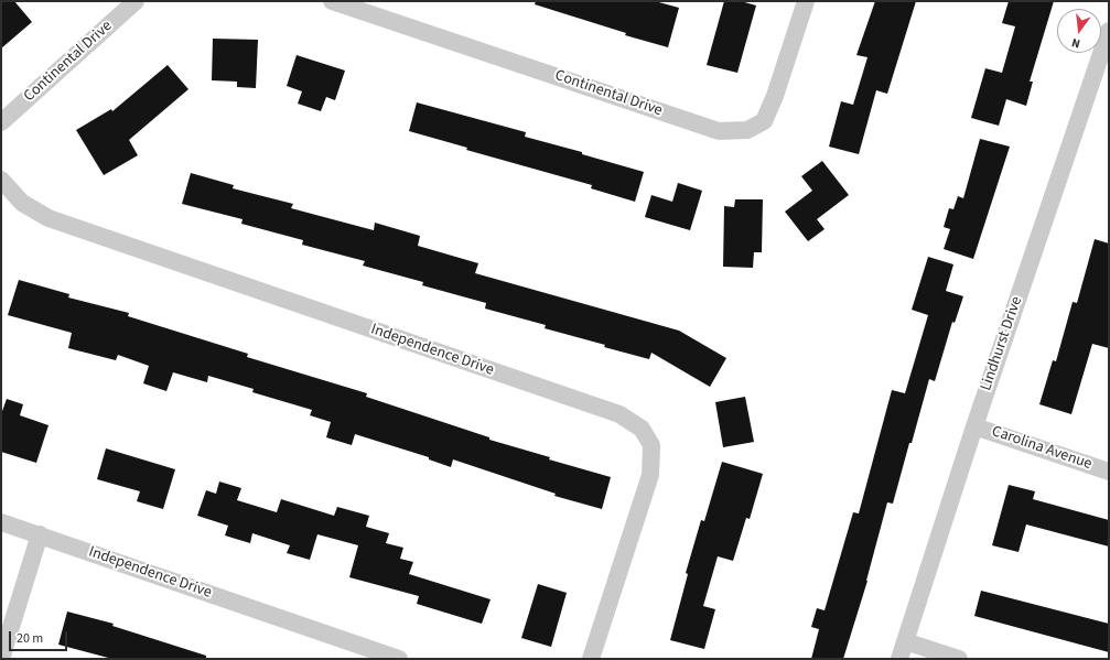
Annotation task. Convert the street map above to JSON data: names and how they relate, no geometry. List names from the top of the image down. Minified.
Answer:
{"streets":{"street":["Continental Drive","Lindhurst Drive","Independence Drive","Carolina Avenue"]},"crossings":[["Lindhurst Drive","Carolina Avenue"]],"scale_bar":"20 m","north":"bottom"}
